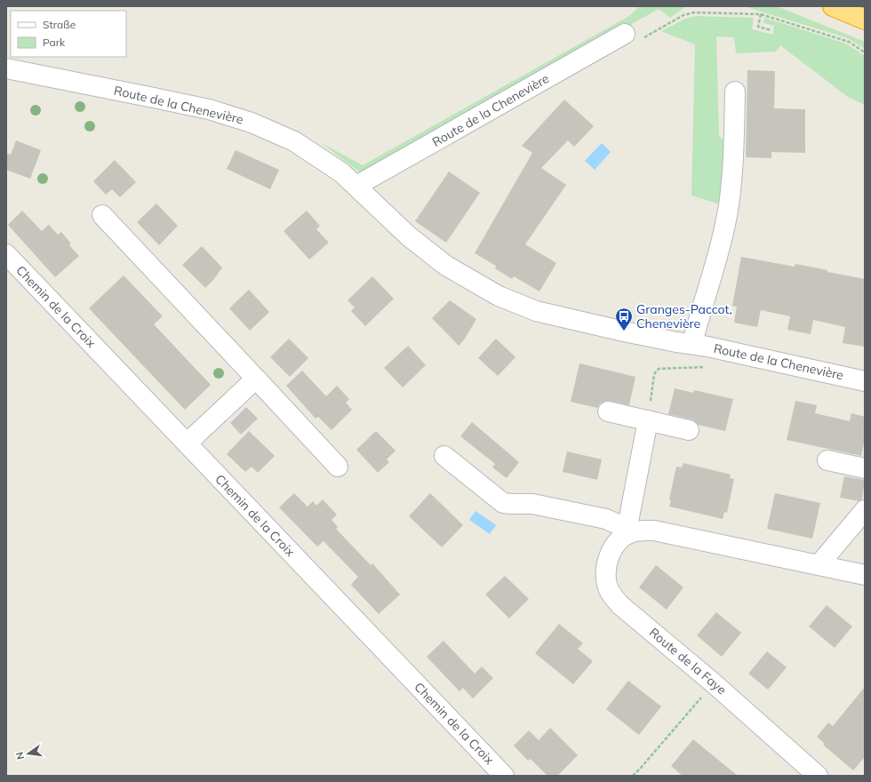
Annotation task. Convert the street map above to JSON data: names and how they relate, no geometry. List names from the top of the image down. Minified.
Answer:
{"streets":{"street":["Route de la Chenevière","Chemin de la Croix","Route de la Faye"]},"places":{"bus stop":["Granges-Paccot, Chenevière"]},"legend":["Straße","Park"],"north":"left"}
